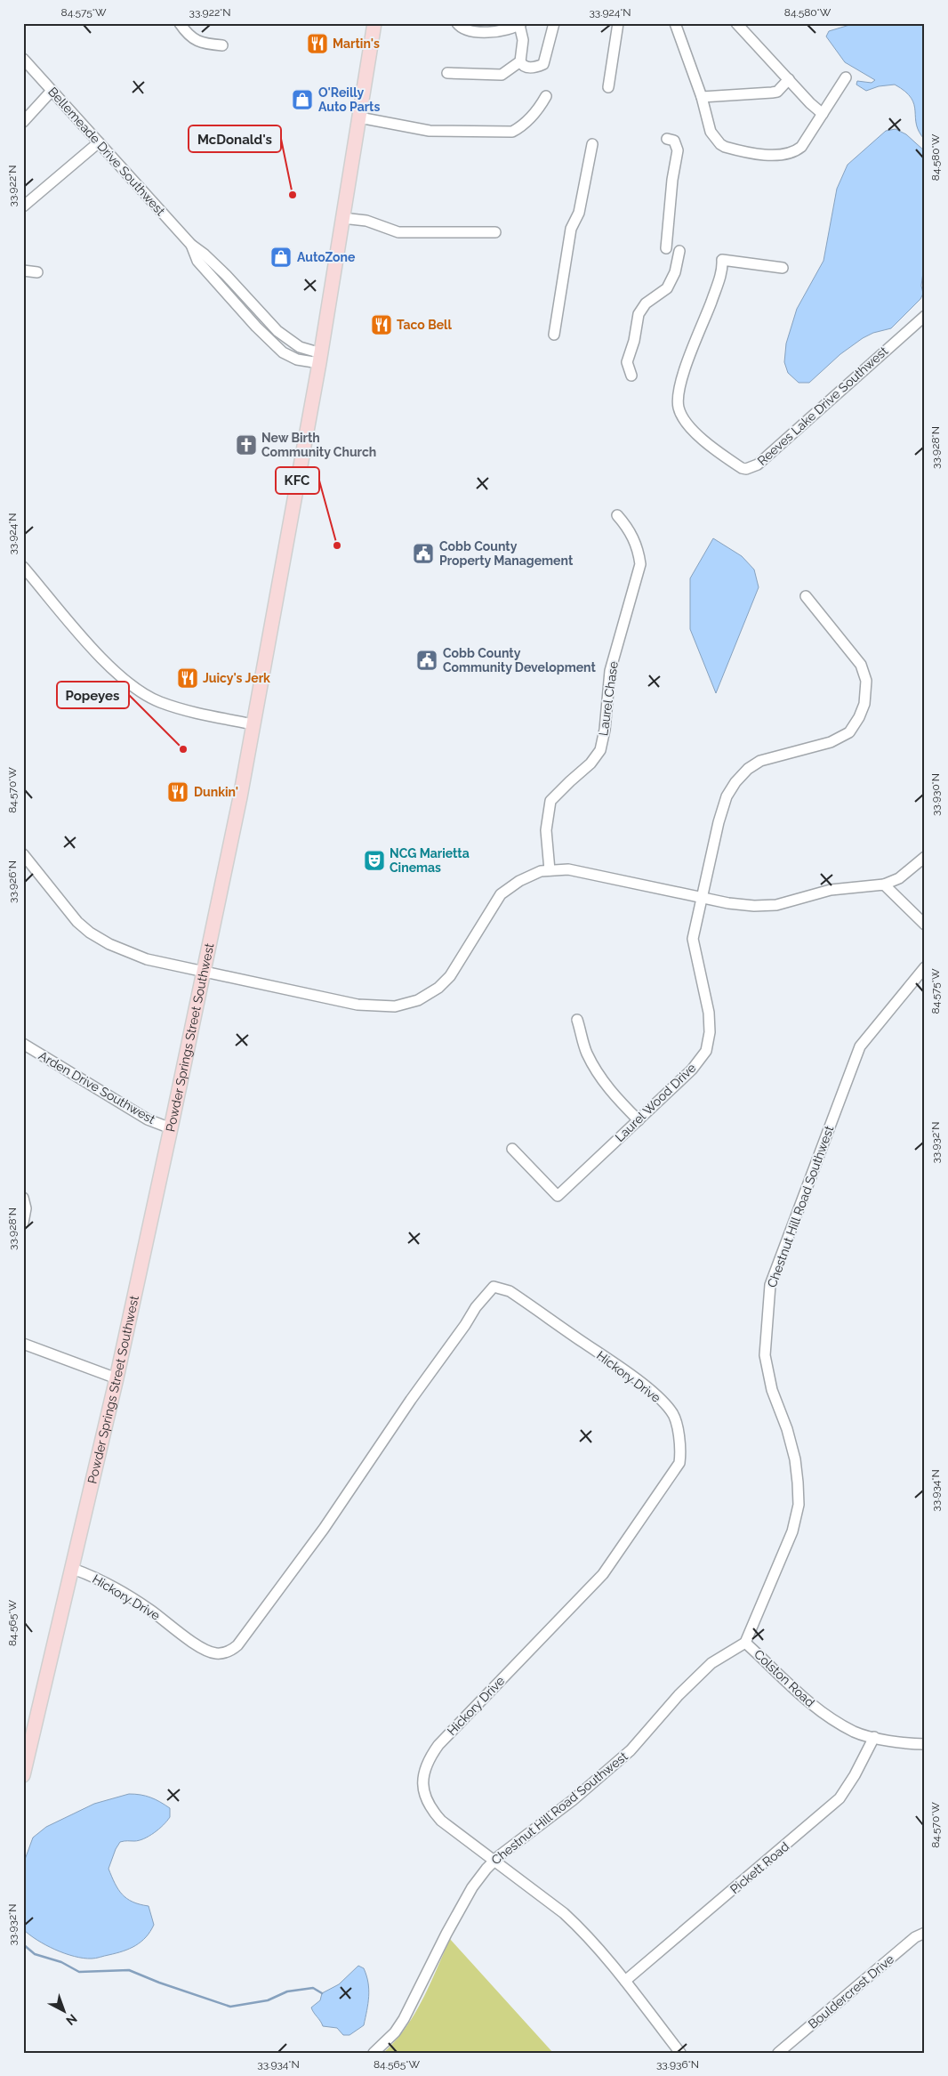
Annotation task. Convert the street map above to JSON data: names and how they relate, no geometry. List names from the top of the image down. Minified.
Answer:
{"streets":{"main road":["Powder Springs Street Southwest"],"street":["Bellemeade Drive Southwest","Reeves Lake Drive Southwest","Laurel Chase","Arden Drive Southwest","Laurel Wood Drive","Chestnut Hill Road Southwest","Hickory Drive","Colston Road","Pickett Road","Bouldercrest Drive"]},"crossings":[["Bellemeade Drive Southwest","Powder Springs Street Southwest"],["Powder Springs Street Southwest","Arden Drive Southwest"],["Powder Springs Street Southwest","Hickory Drive"],["Chestnut Hill Road Southwest","Hickory Drive"],["Chestnut Hill Road Southwest","Colston Road"],["Hickory Drive","Pickett Road"],["Colston Road","Pickett Road"]],"places":{"restaurant":["Martin's","Taco Bell","Juicy's Jerk","Dunkin'"],"shop":["O'Reilly Auto Parts","AutoZone"],"other":["McDonald's","KFC","Popeyes"],"church":["New Birth Community Church"],"public building":["Cobb County Property Management","Cobb County Community Development"],"theatre":["NCG Marietta Cinemas"]},"north":"bottom right","coordinates":["84.575°W","33.922°N","33.924°N","84.580°W","33.928°N","84.570°W","33.930°N","33.926°N","33.932°N","33.934°N","84.565°W","33.936°N"]}
